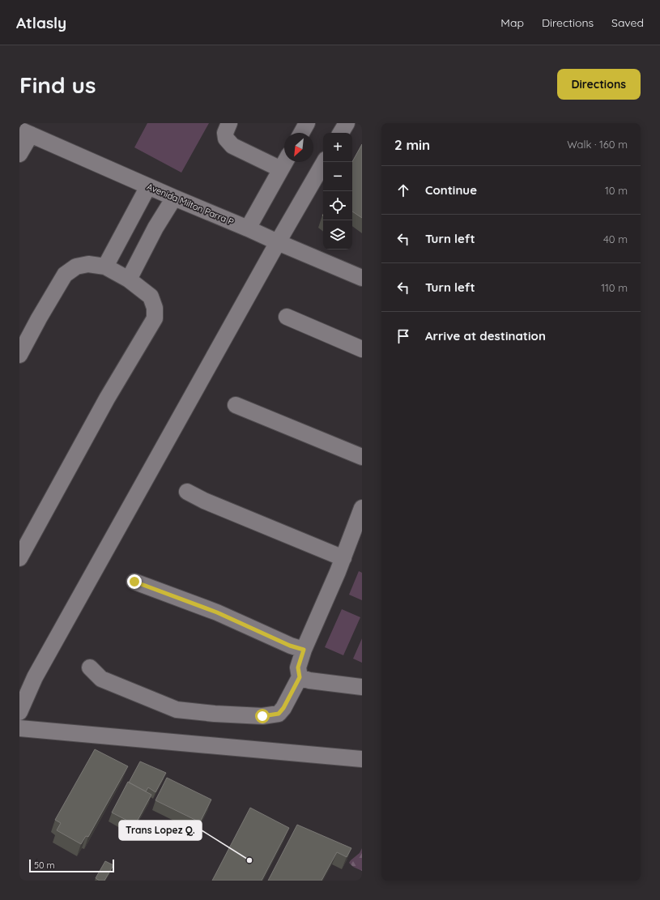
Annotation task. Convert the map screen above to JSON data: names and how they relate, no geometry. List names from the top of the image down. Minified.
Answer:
{"streets":{"street":["Avenida Milton Parra P"]},"places":["Trans Lopez Q."],"scale_bar":"50 m","north":"bottom left","page":{"header":"Atlasly","nav":["Map","Directions","Saved"],"buttons":"Directions","title":"Find us","heading":["2 min","Walk · 160 m"],"map_buttons":["+","−"],"list":[["Continue","10 m"],["Turn left","40 m"],["Turn left","110 m"],"Arrive at destination"],"scale":"50 m"}}
